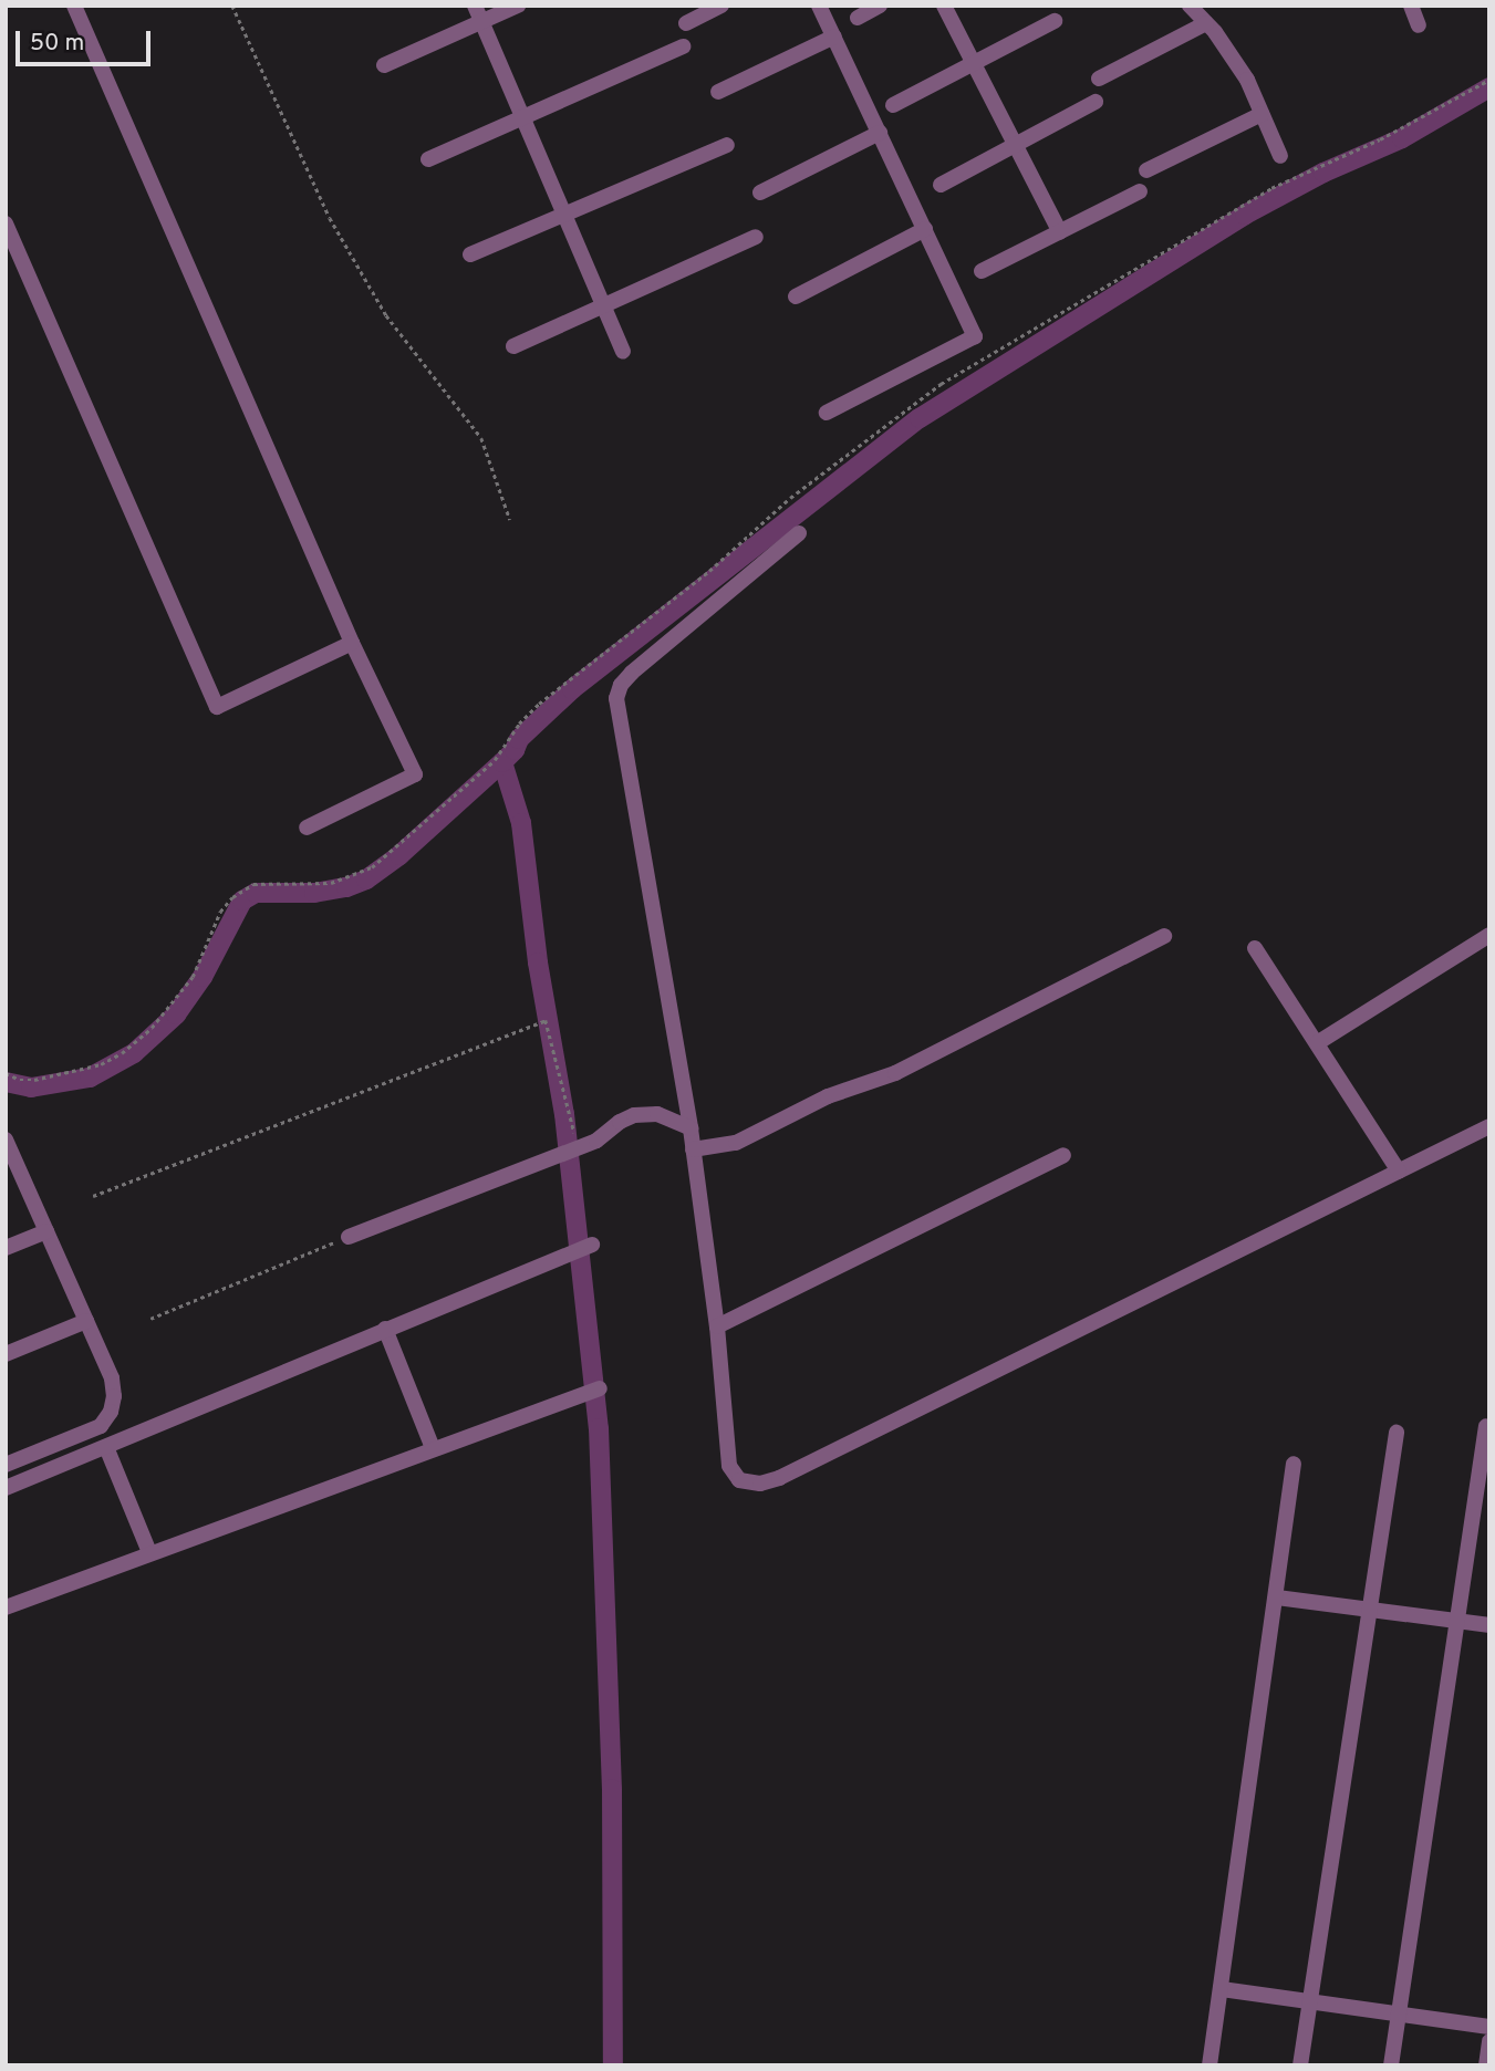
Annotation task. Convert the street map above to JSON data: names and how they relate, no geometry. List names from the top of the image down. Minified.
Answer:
{"scale_bar":"50 m"}
